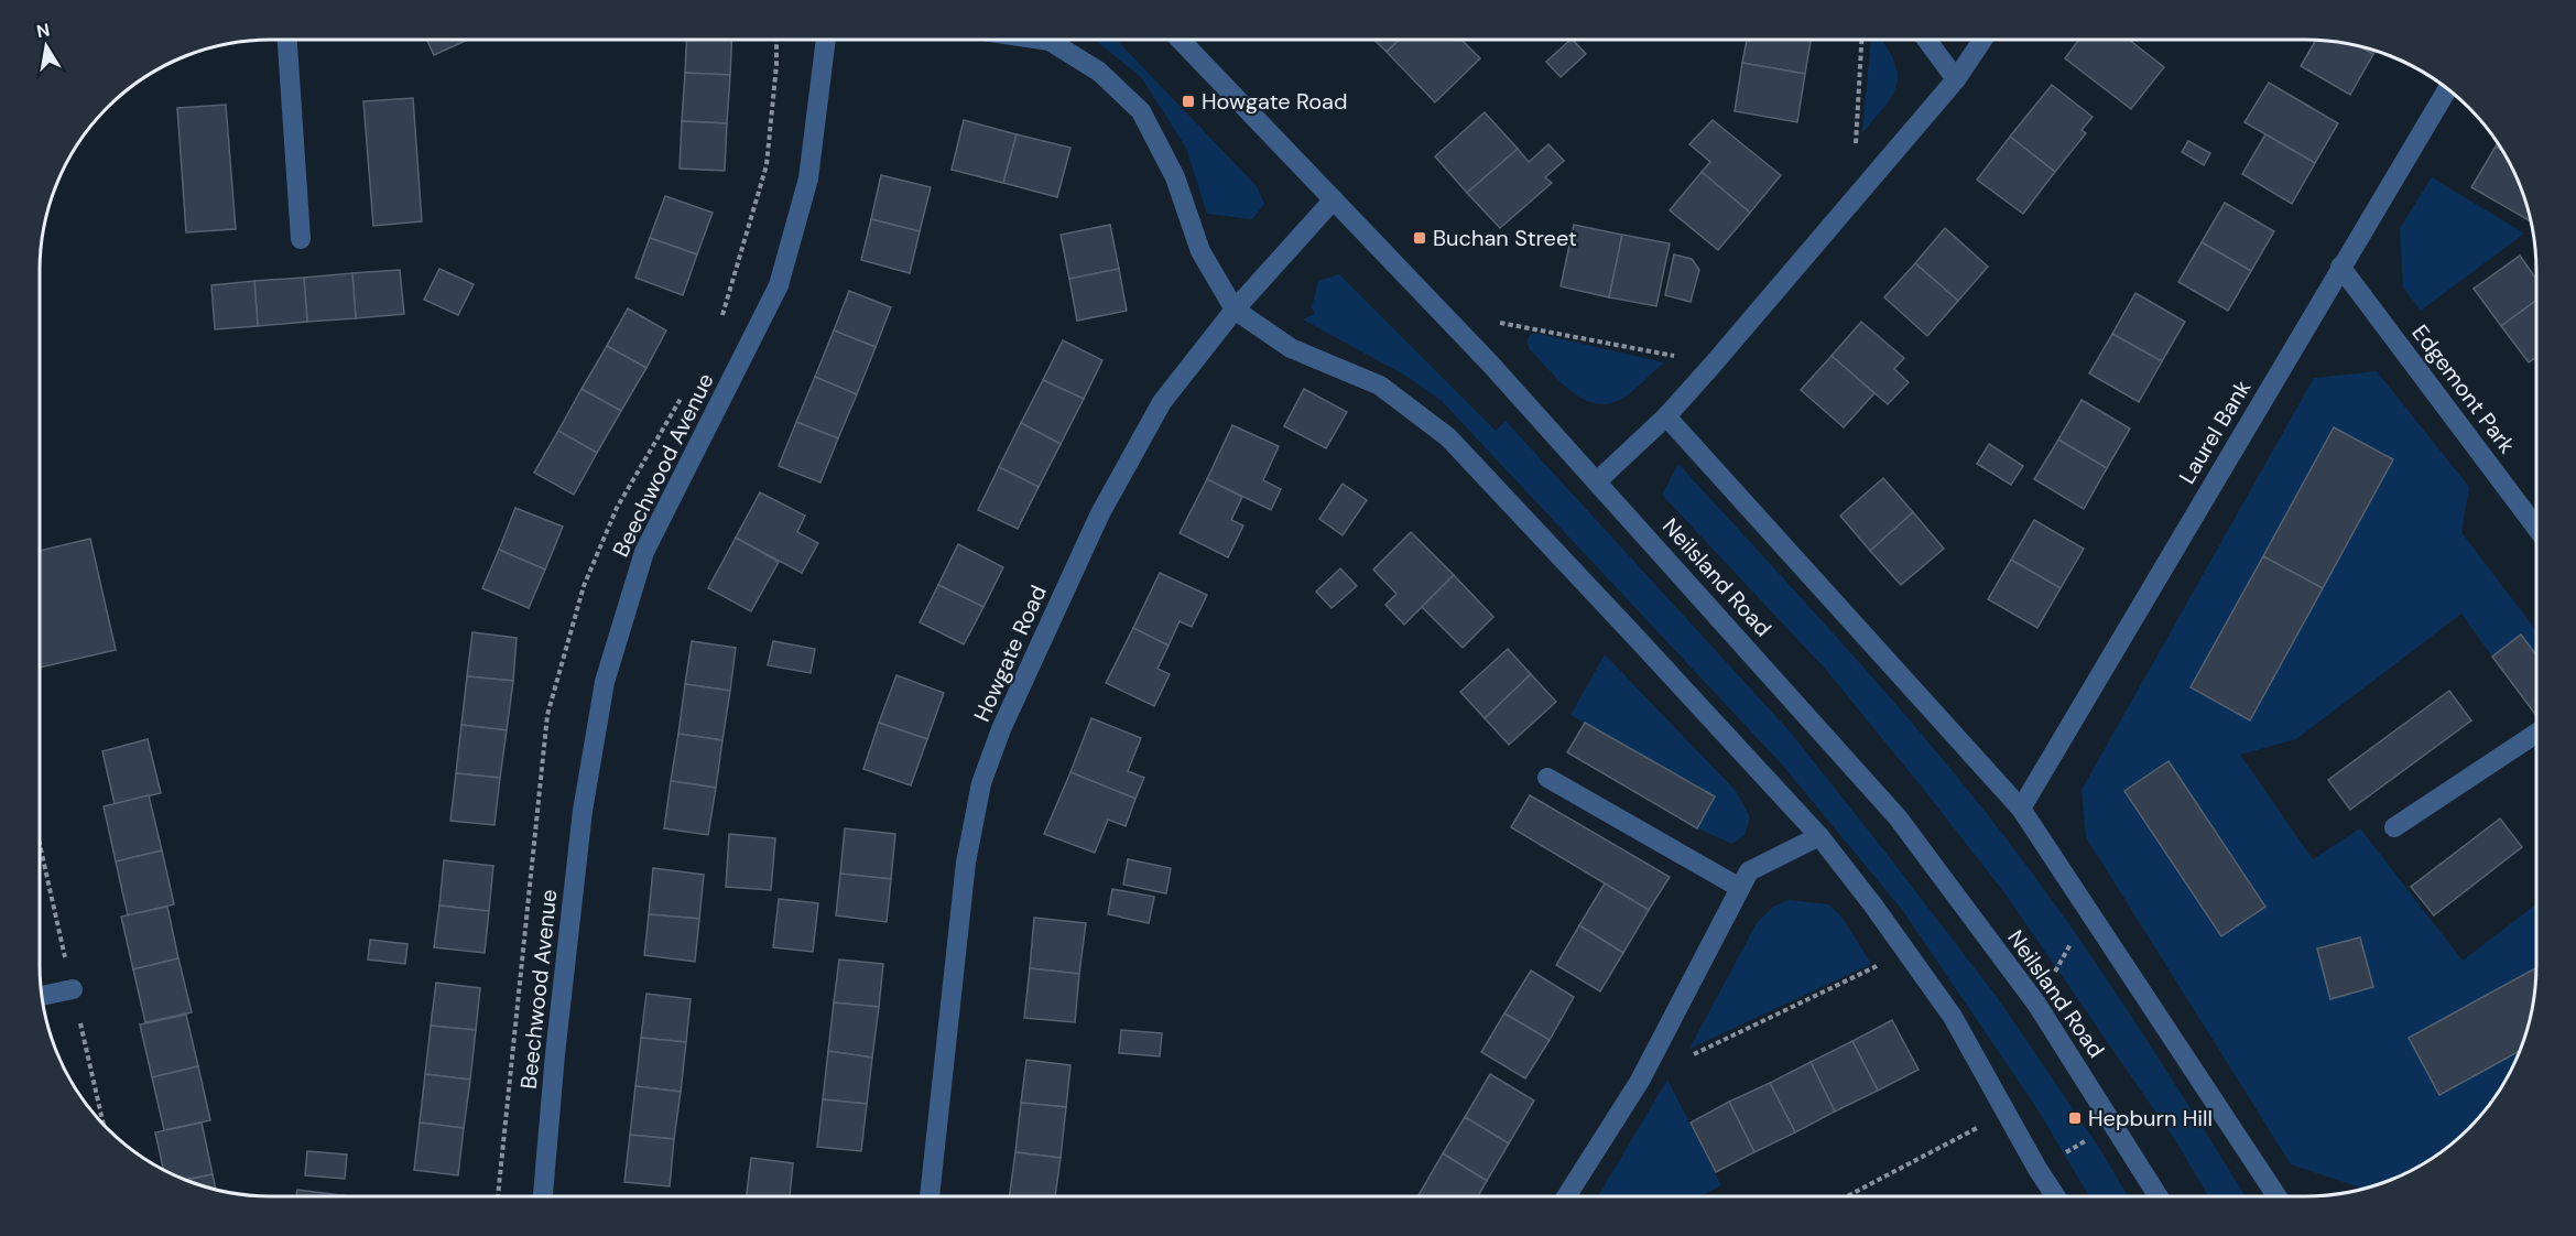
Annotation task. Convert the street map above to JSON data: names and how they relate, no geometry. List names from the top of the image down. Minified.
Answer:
{"streets":{"street":["Edgemont Park","Laurel Bank","Beechwood Avenue","Neilsland Road","Howgate Road"]},"crossings":[["Edgemont Park","Laurel Bank"],["Neilsland Road","Howgate Road"]],"places":{"transit":["Howgate Road","Buchan Street","Hepburn Hill"]},"north":"top"}
